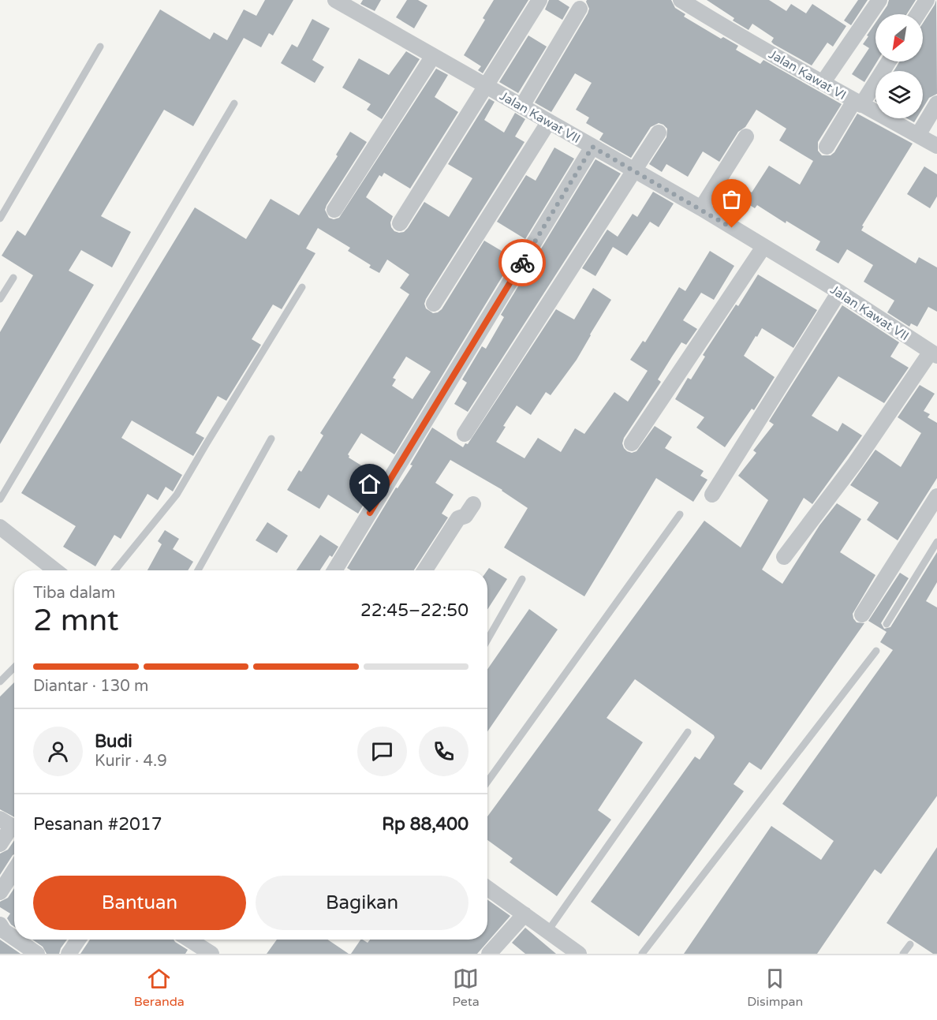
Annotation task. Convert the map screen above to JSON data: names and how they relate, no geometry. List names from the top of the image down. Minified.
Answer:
{"streets":{"street":["Jalan Kawat VI","Jalan Kawat VII"]},"north":"bottom left","page":{"heading":["2 mnt","Tiba dalam","22:45–22:50"],"panel":["Budi","Kurir · 4.9","Pesanan #2017","Rp 88,400"],"bar":"Diantar · 130 m","buttons":["Bantuan","Bagikan"],"tabs":["Beranda","Peta","Disimpan"]}}
